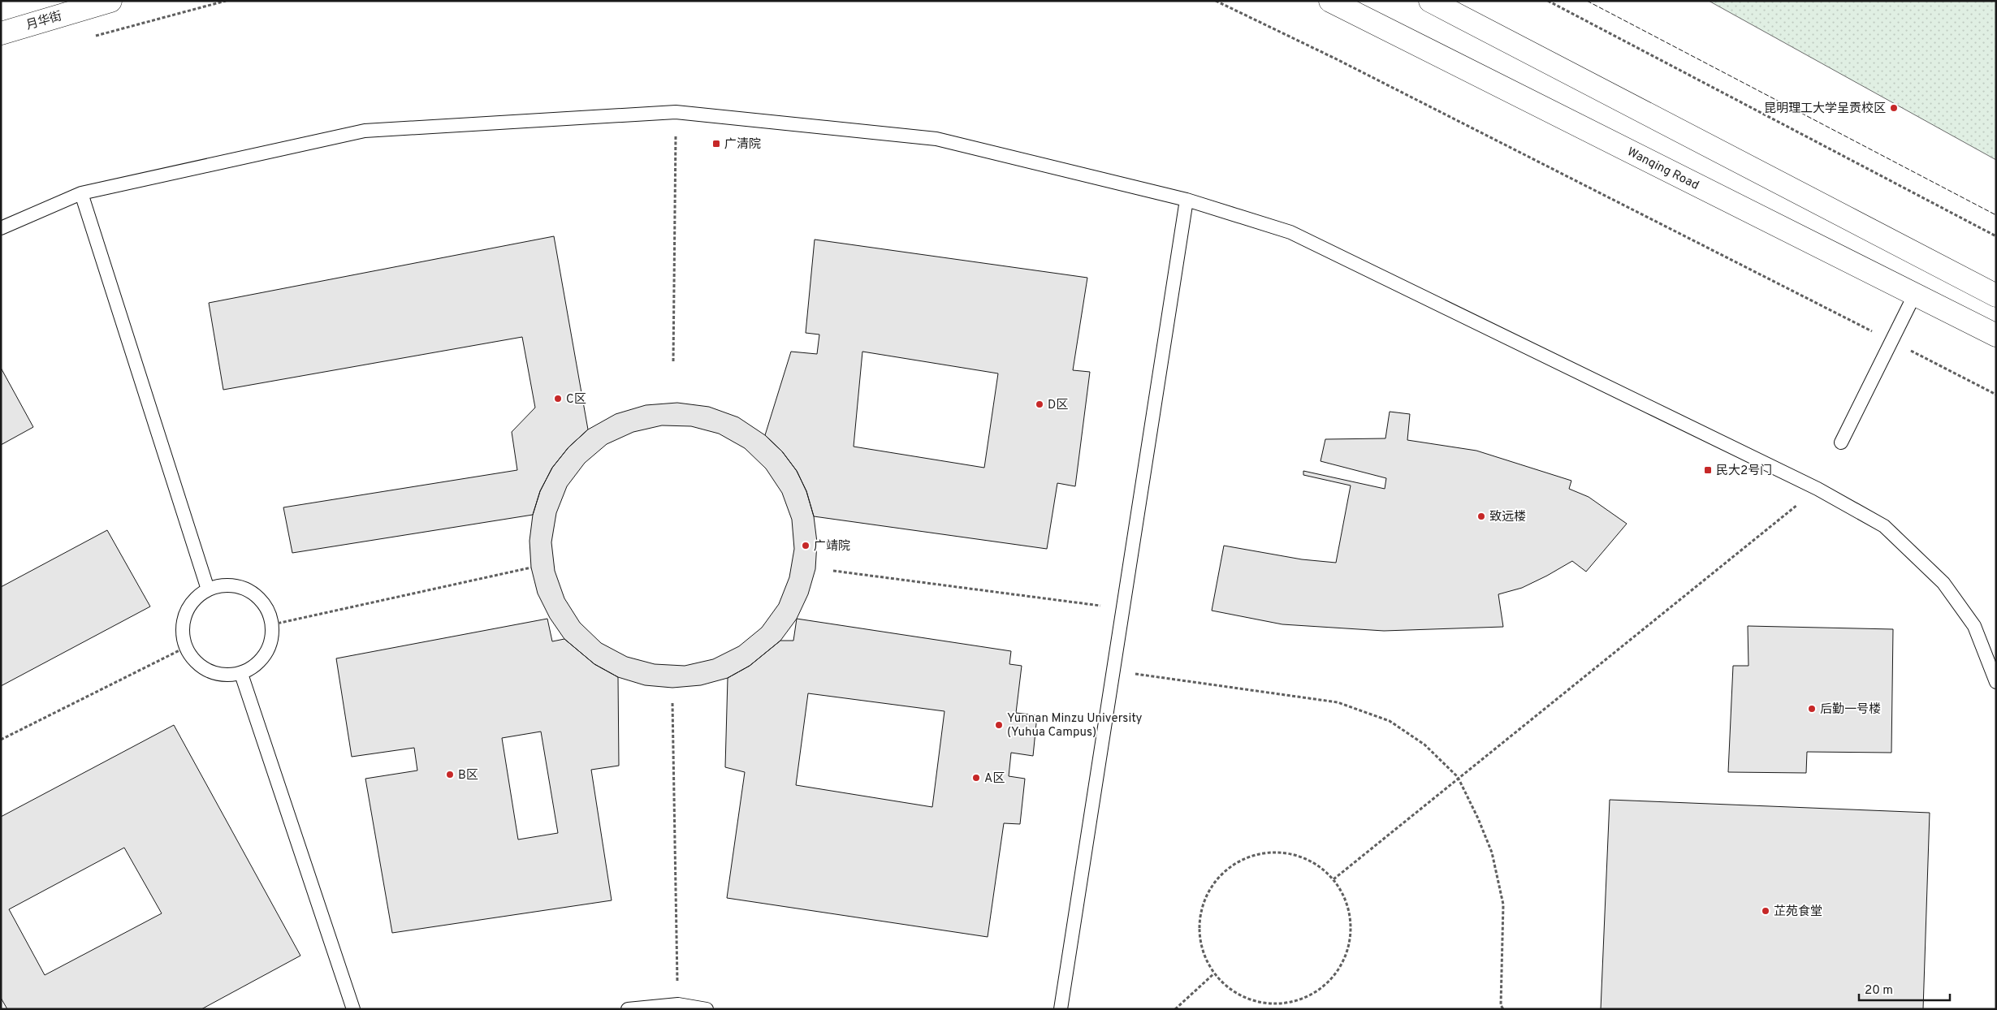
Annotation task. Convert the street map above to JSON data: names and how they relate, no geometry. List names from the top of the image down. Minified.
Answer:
{"streets":{"main road":["月华街","Wanqing Road"]},"places":{"other":["昆明理工大学呈贡校区","C区","D区","致远楼","广靖院","后勤一号楼","Yunnan Minzu University (Yuhua Campus)","B区","A区","芷苑食堂"],"transit":["广清院","民大2号门"]},"scale_bar":"20 m"}
